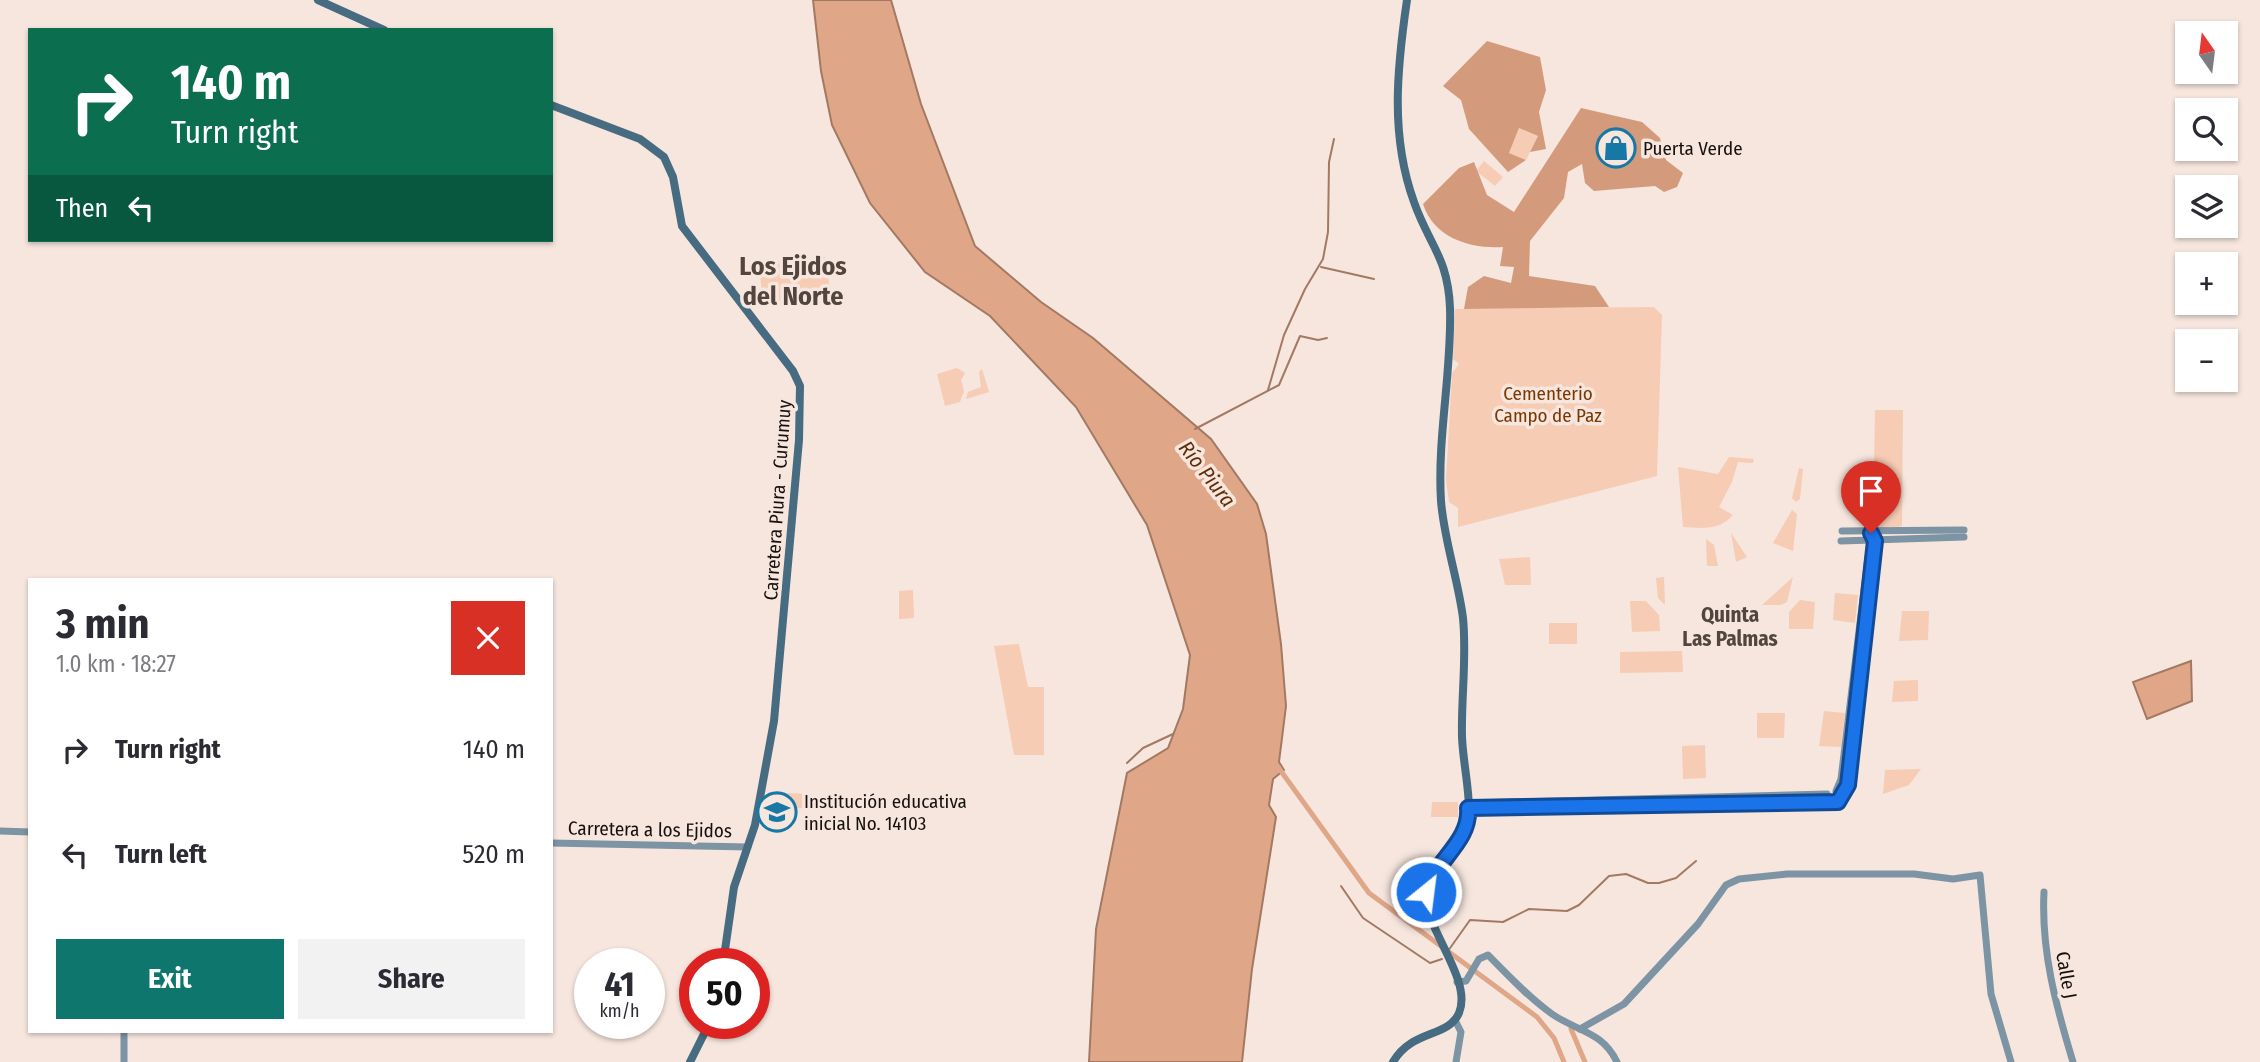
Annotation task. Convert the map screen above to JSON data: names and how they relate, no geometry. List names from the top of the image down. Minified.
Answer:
{"streets":{"main road":["Carretera Piura - Curumuy"],"street":["Carretera a los Ejidos","Calle J"]},"crossings":[["Carretera Piura - Curumuy","Carretera a los Ejidos"]],"districts":["Los Ejidos del Norte","Quinta Las Palmas"],"water":["Río Piura"],"parks":["Cementerio Campo de Paz"],"places":{"shop":["Puerta Verde"],"school or university":["Institución educativa inicial No. 14103"]},"north":"top","page":{"map_buttons":["+","−"],"turn":["140 m","Turn right"],"then":"Then","heading":["3 min","1.0 km · 18:27"],"list":[{"name":"Turn right","value":"140 m"},{"name":"Turn left","value":"520 m"}],"buttons":["Exit","Share"],"speed":"41 km/h","limit":"50"}}
